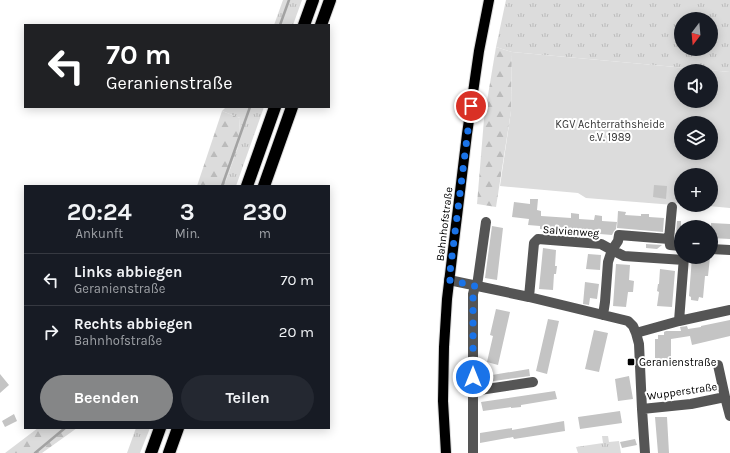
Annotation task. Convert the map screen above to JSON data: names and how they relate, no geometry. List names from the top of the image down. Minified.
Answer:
{"streets":{"main road":["Bahnhofstraße"],"street":["Salvienweg","Wupperstraße"]},"parks":["KGV Achterrathsheide e.V. 1989"],"places":{"transit":["Geranienstraße"]},"north":"bottom","page":{"map_buttons":["+","−"],"turn":["70 m","Geranienstraße"],"eta":["20:24","Ankunft","3","Min.","230","m"],"list":[{"name":"Links abbiegen","note":"Geranienstraße","value":"70 m"},{"name":"Rechts abbiegen","note":"Bahnhofstraße","value":"20 m"}],"buttons":["Beenden","Teilen"]}}
